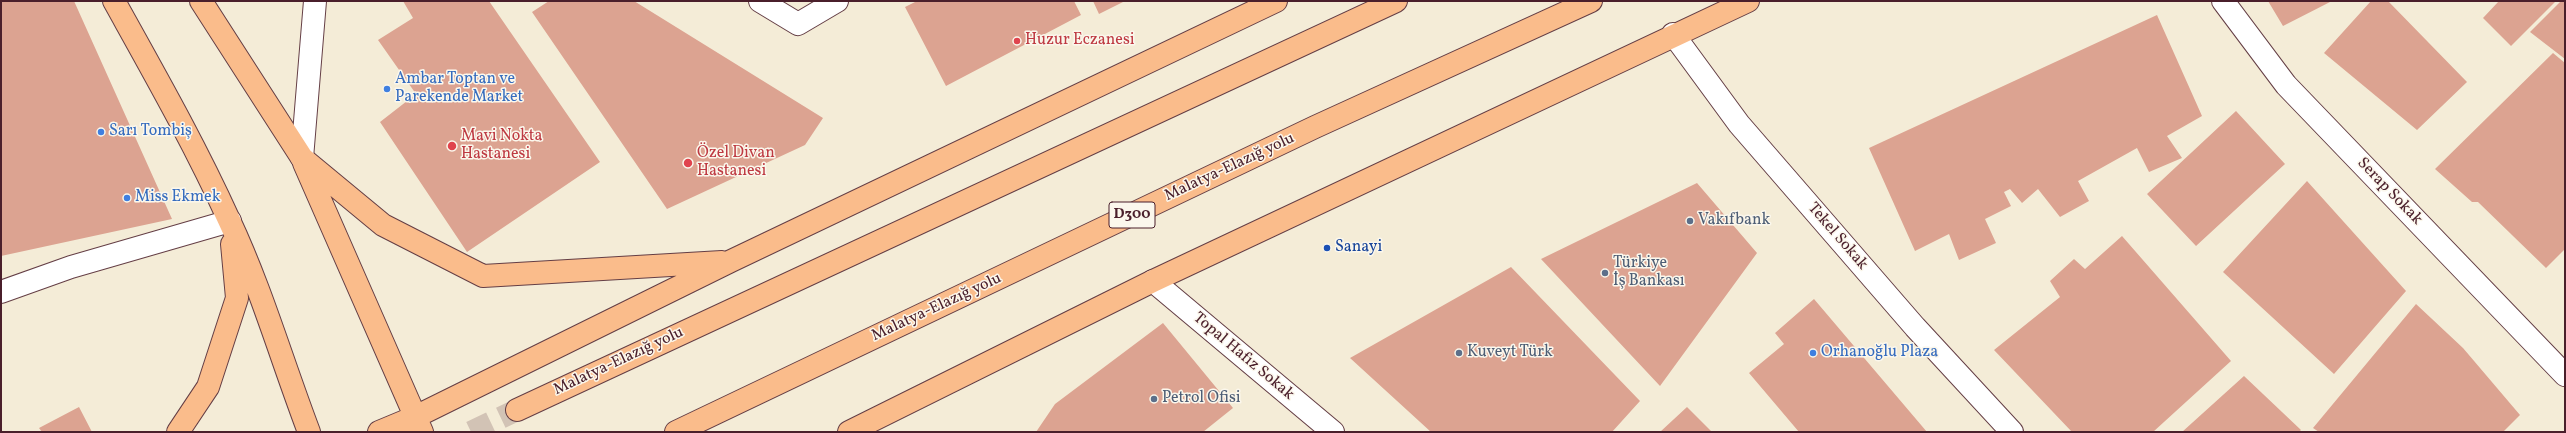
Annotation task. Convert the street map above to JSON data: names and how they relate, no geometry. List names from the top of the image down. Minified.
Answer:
{"streets":{"main road":["Malatya-Elazığ yolu","D300"],"street":["Serap Sokak","Tekel Sokak","Topal Hafız Sokak"]},"places":["Huzur Eczanesi","Ambar Toptan ve Parekende Market","Sarı Tombiş","Mavi Nokta Hastanesi","Özel Divan Hastanesi","Miss Ekmek","Vakıfbank","Sanayi","Türkiye İş Bankası","Kuveyt Türk","Orhanoğlu Plaza","Petrol Ofisi"]}
